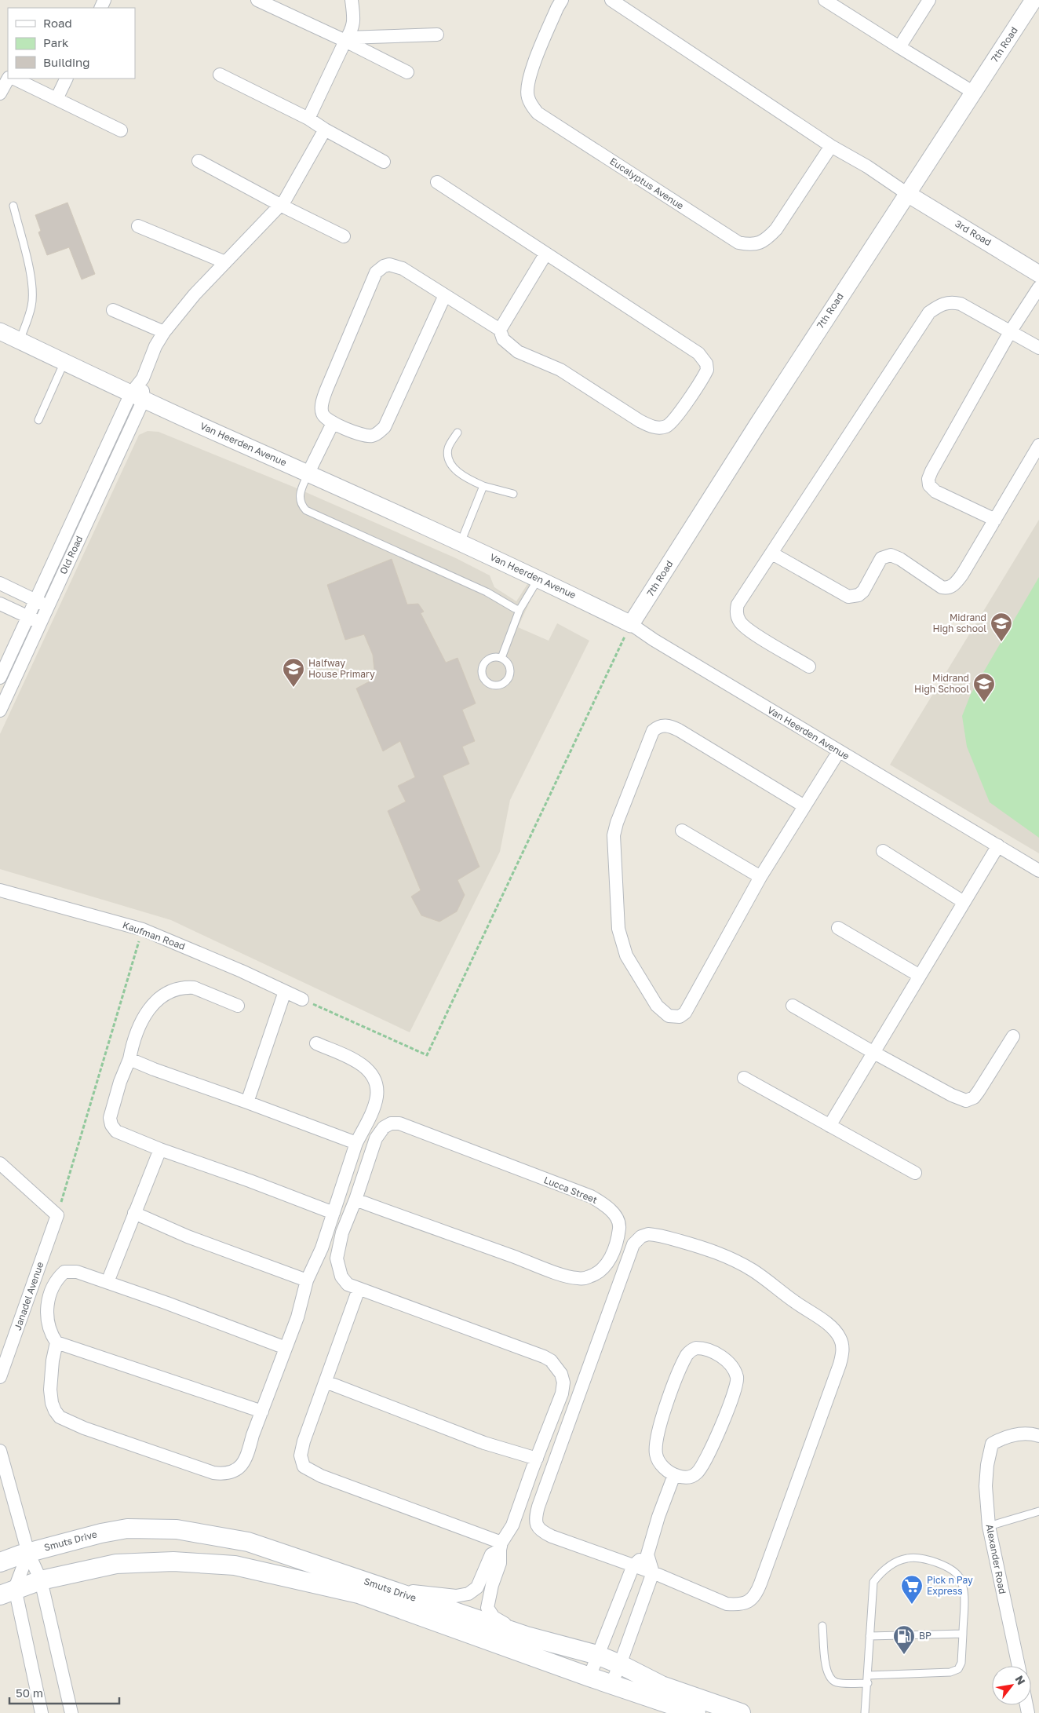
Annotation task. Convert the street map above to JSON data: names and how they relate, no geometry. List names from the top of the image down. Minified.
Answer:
{"streets":{"main road":["Smuts Drive"],"street":["7th Road","Eucalyptus Avenue","3rd Road","Van Heerden Avenue","Old Road","Kaufman Road","Lucca Street","Janadel Avenue","Alexander Road"]},"crossings":[["7th Road","3rd Road"],["7th Road","Van Heerden Avenue"],["Van Heerden Avenue","Old Road"]],"places":{"school or university":["Midrand High school","Halfway House Primary","Midrand High School"],"supermarket":["Pick n Pay Express"],"fuel station":["BP"]},"legend":["Road","Park","Building"],"scale_bar":"50 m","north":"top right"}
